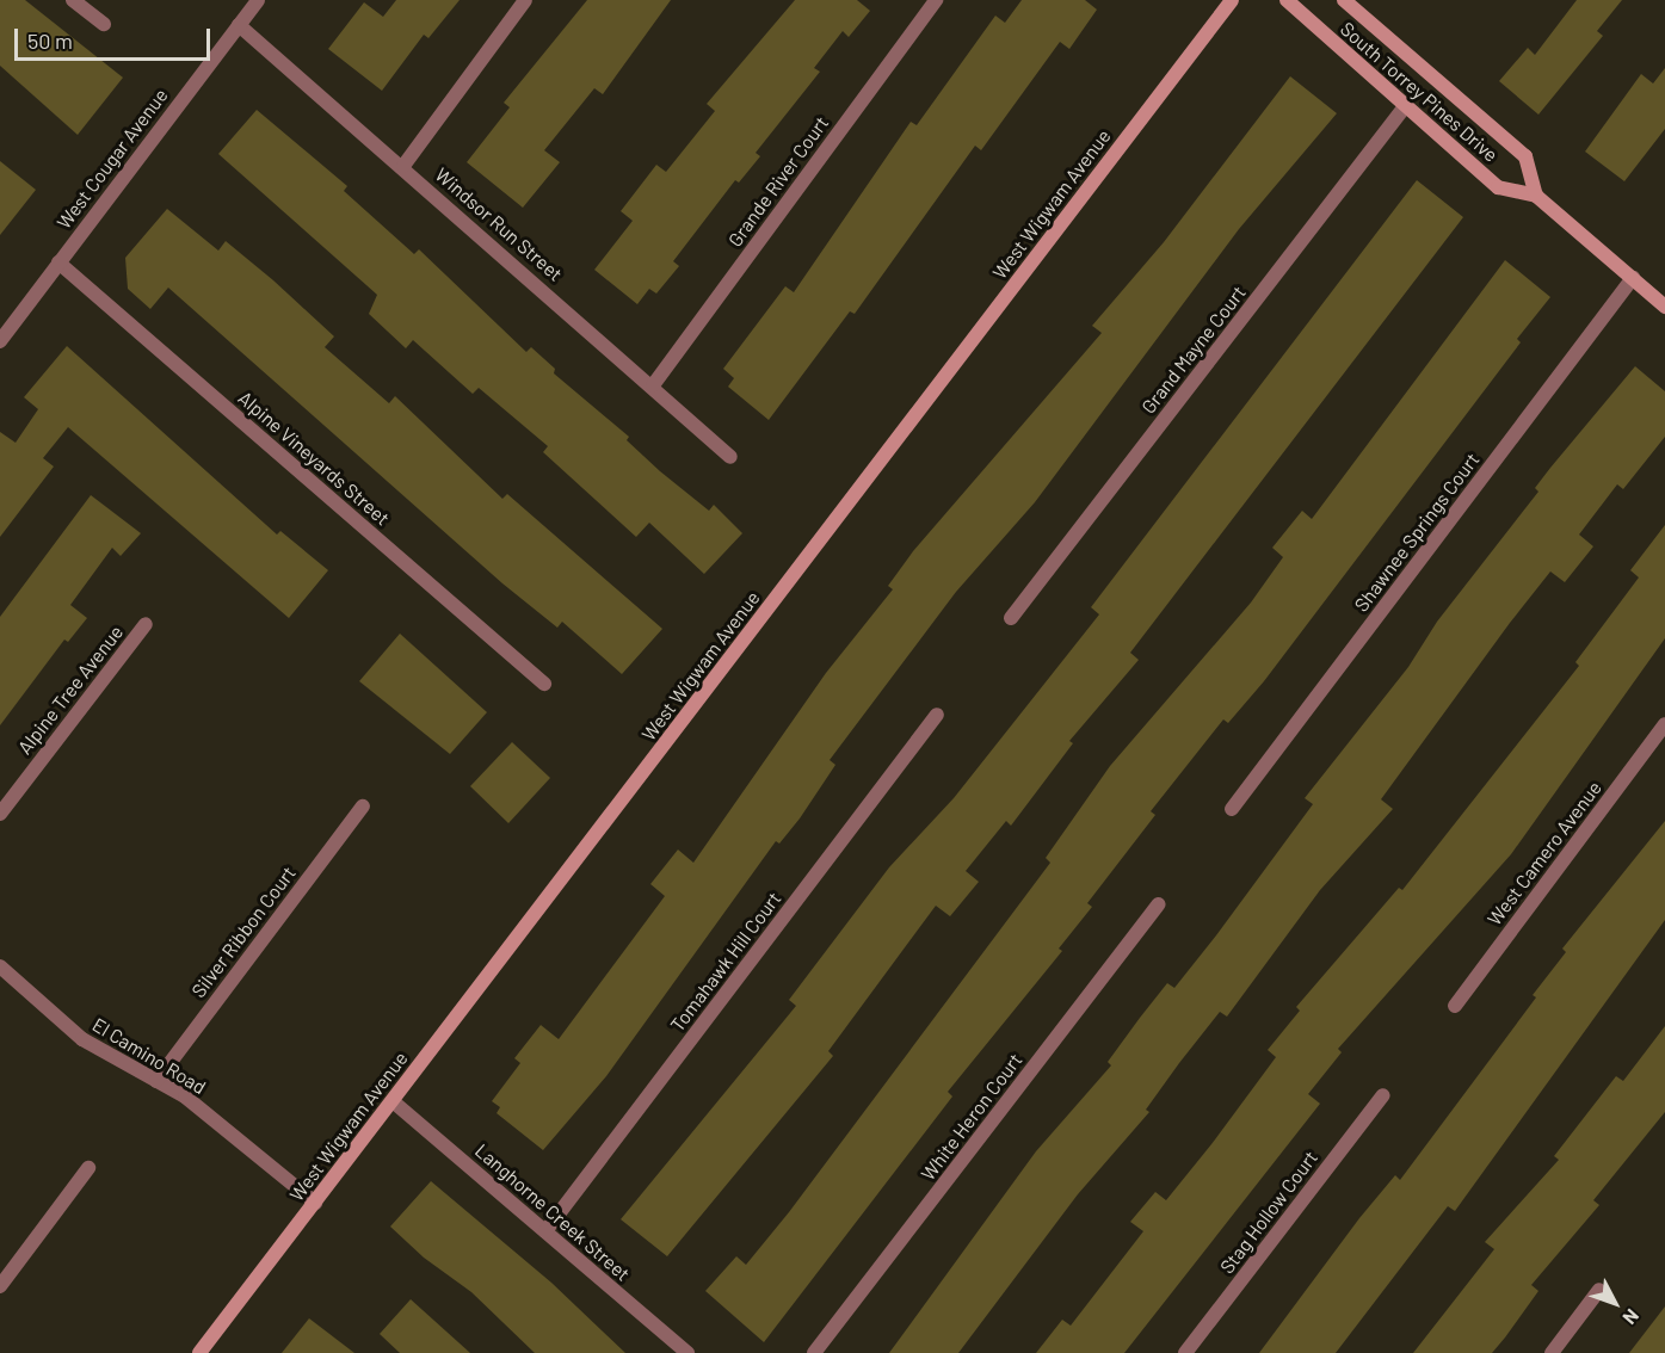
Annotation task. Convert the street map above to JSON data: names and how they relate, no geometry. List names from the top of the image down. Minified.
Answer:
{"streets":{"street":["South Torrey Pines Drive","West Cougar Avenue","Grande River Court","West Wigwam Avenue","Windsor Run Street","Grand Mayne Court","Alpine Vineyards Street","Shawnee Springs Court","Alpine Tree Avenue","West Camero Avenue","Silver Ribbon Court","Tomahawk Hill Court","El Camino Road","White Heron Court","Langhorne Creek Street","Stag Hollow Court"]},"crossings":[["South Torrey Pines Drive","Grand Mayne Court"],["South Torrey Pines Drive","Shawnee Springs Court"],["West Cougar Avenue","Windsor Run Street"],["West Cougar Avenue","Alpine Vineyards Street"],["Grande River Court","Windsor Run Street"],["West Wigwam Avenue","El Camino Road"],["West Wigwam Avenue","Langhorne Creek Street"],["Silver Ribbon Court","El Camino Road"],["Tomahawk Hill Court","Langhorne Creek Street"]],"scale_bar":"50 m","north":"bottom right"}
